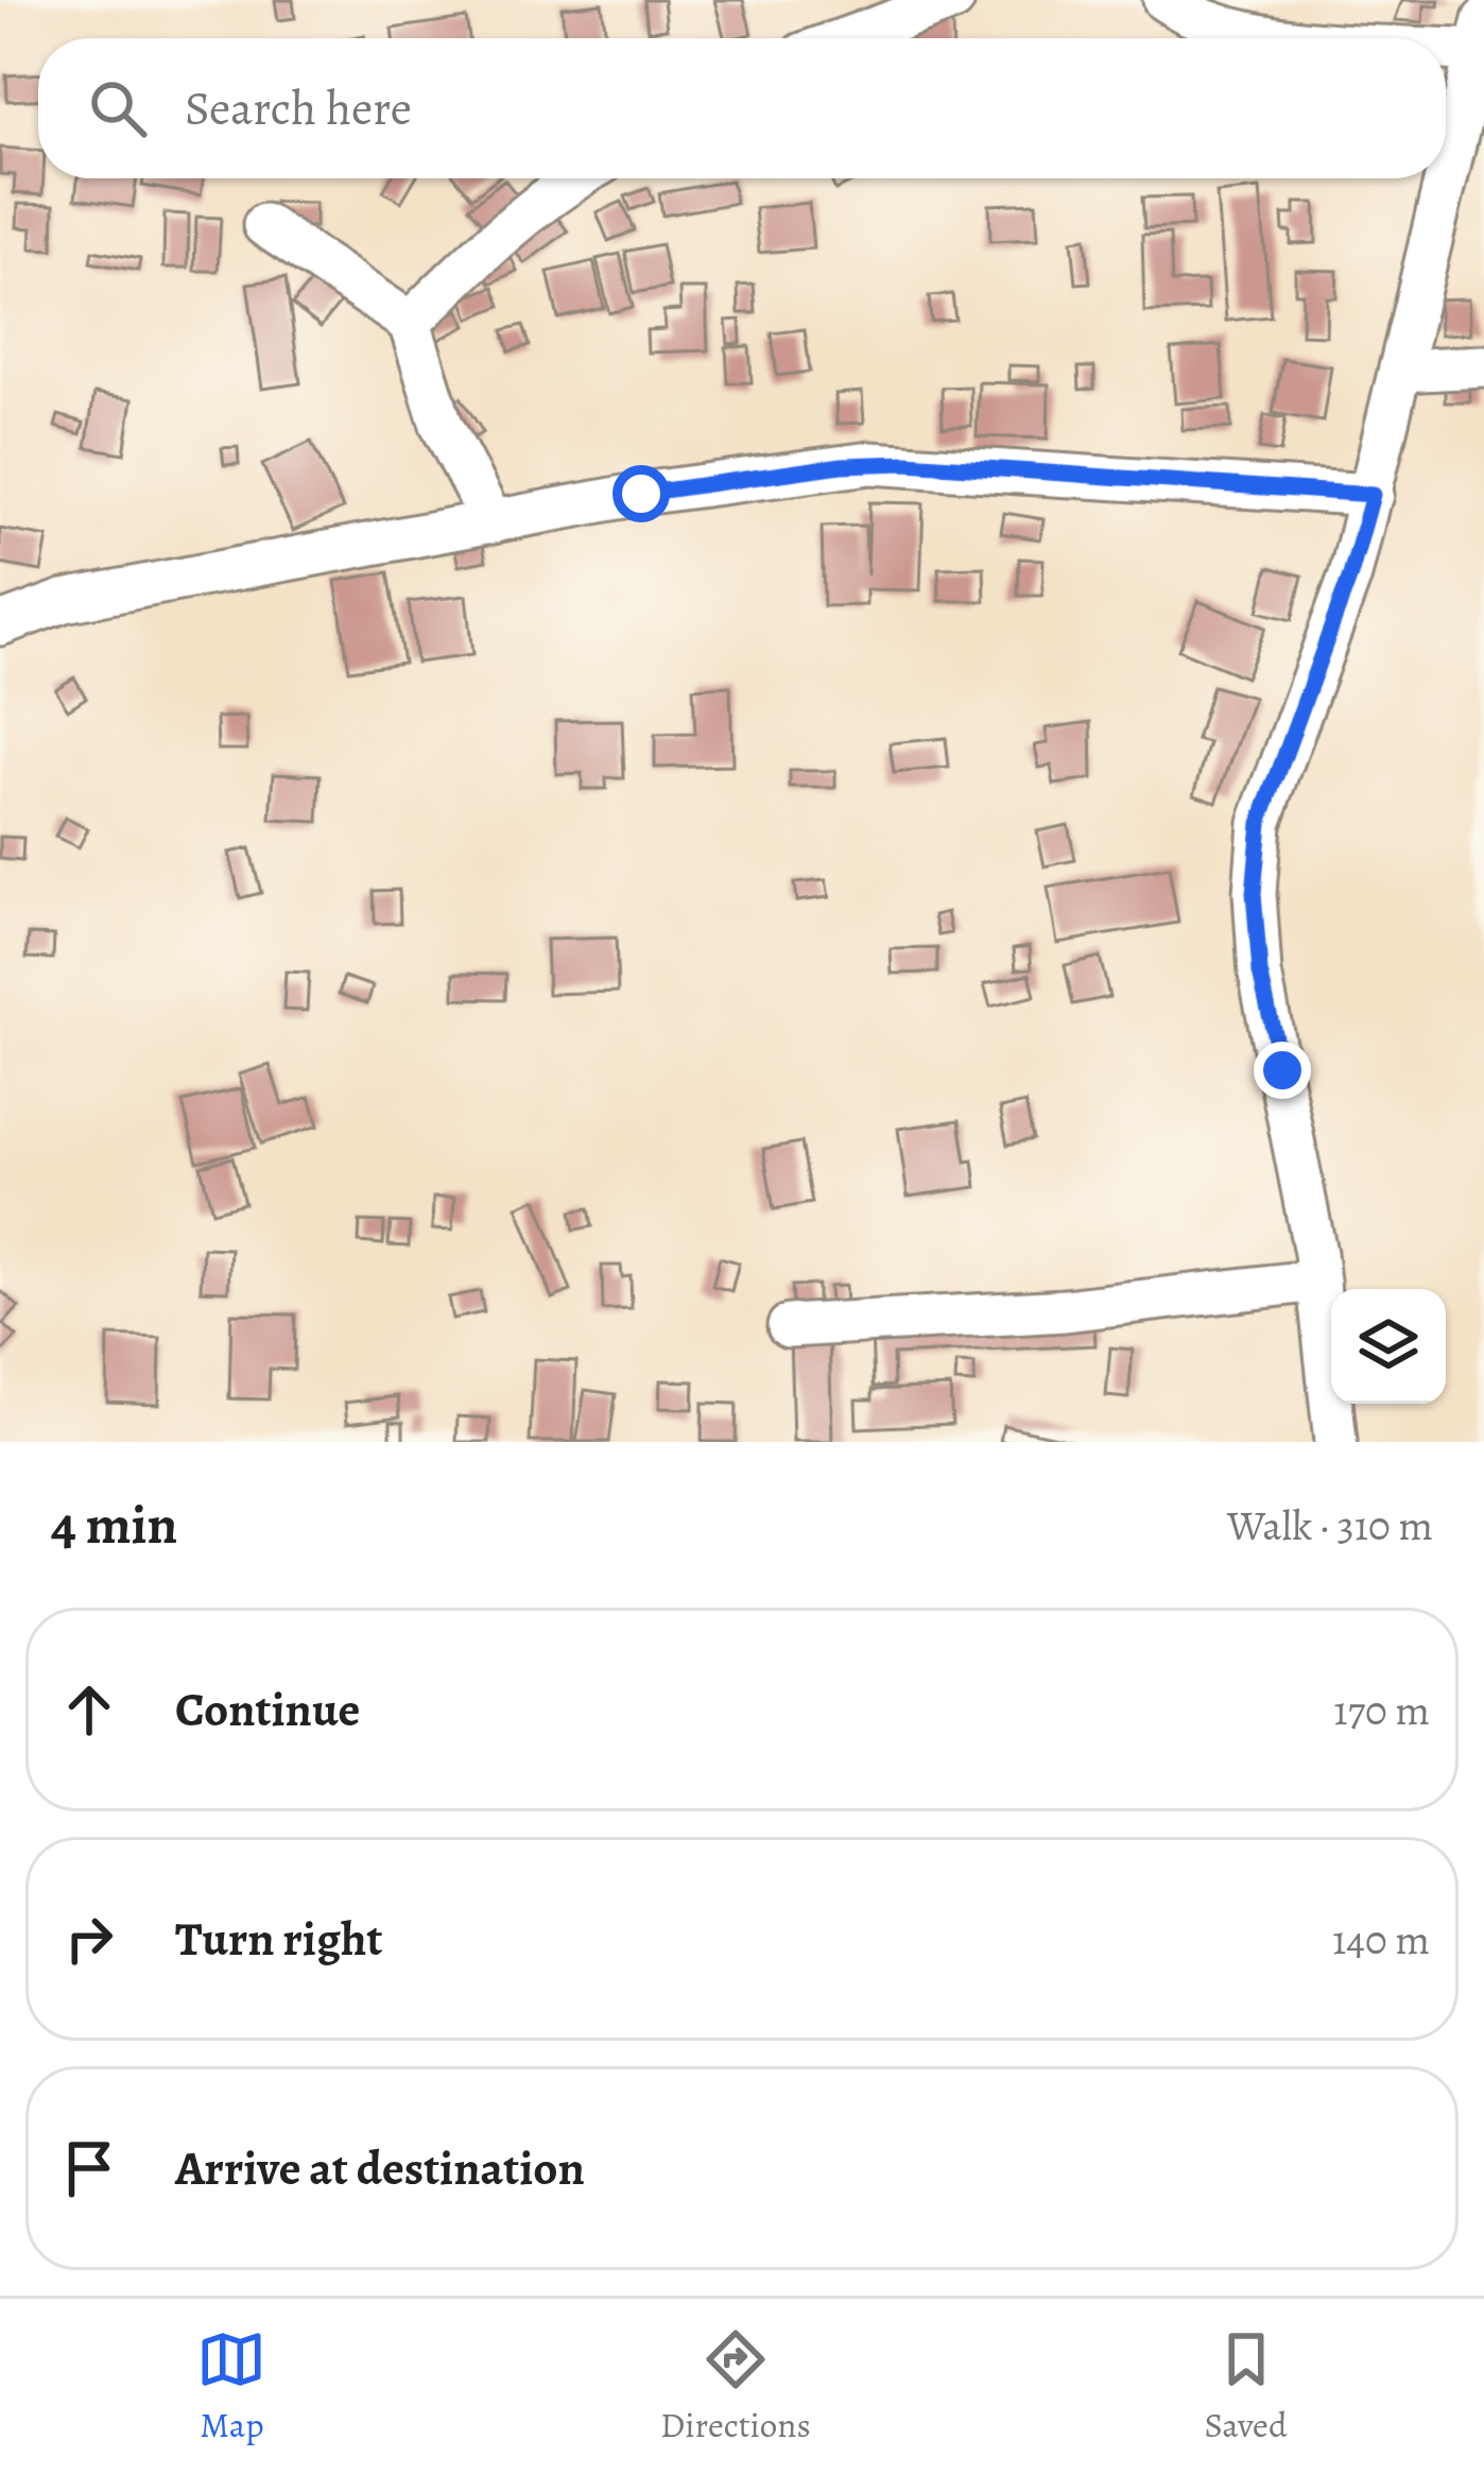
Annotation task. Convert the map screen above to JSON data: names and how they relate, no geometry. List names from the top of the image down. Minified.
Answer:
{"page":{"search":"Search here","heading":["4 min","Walk · 310 m"],"list":[["Continue","170 m"],["Turn right","140 m"],"Arrive at destination"],"nav":["Map","Directions","Saved"]}}
